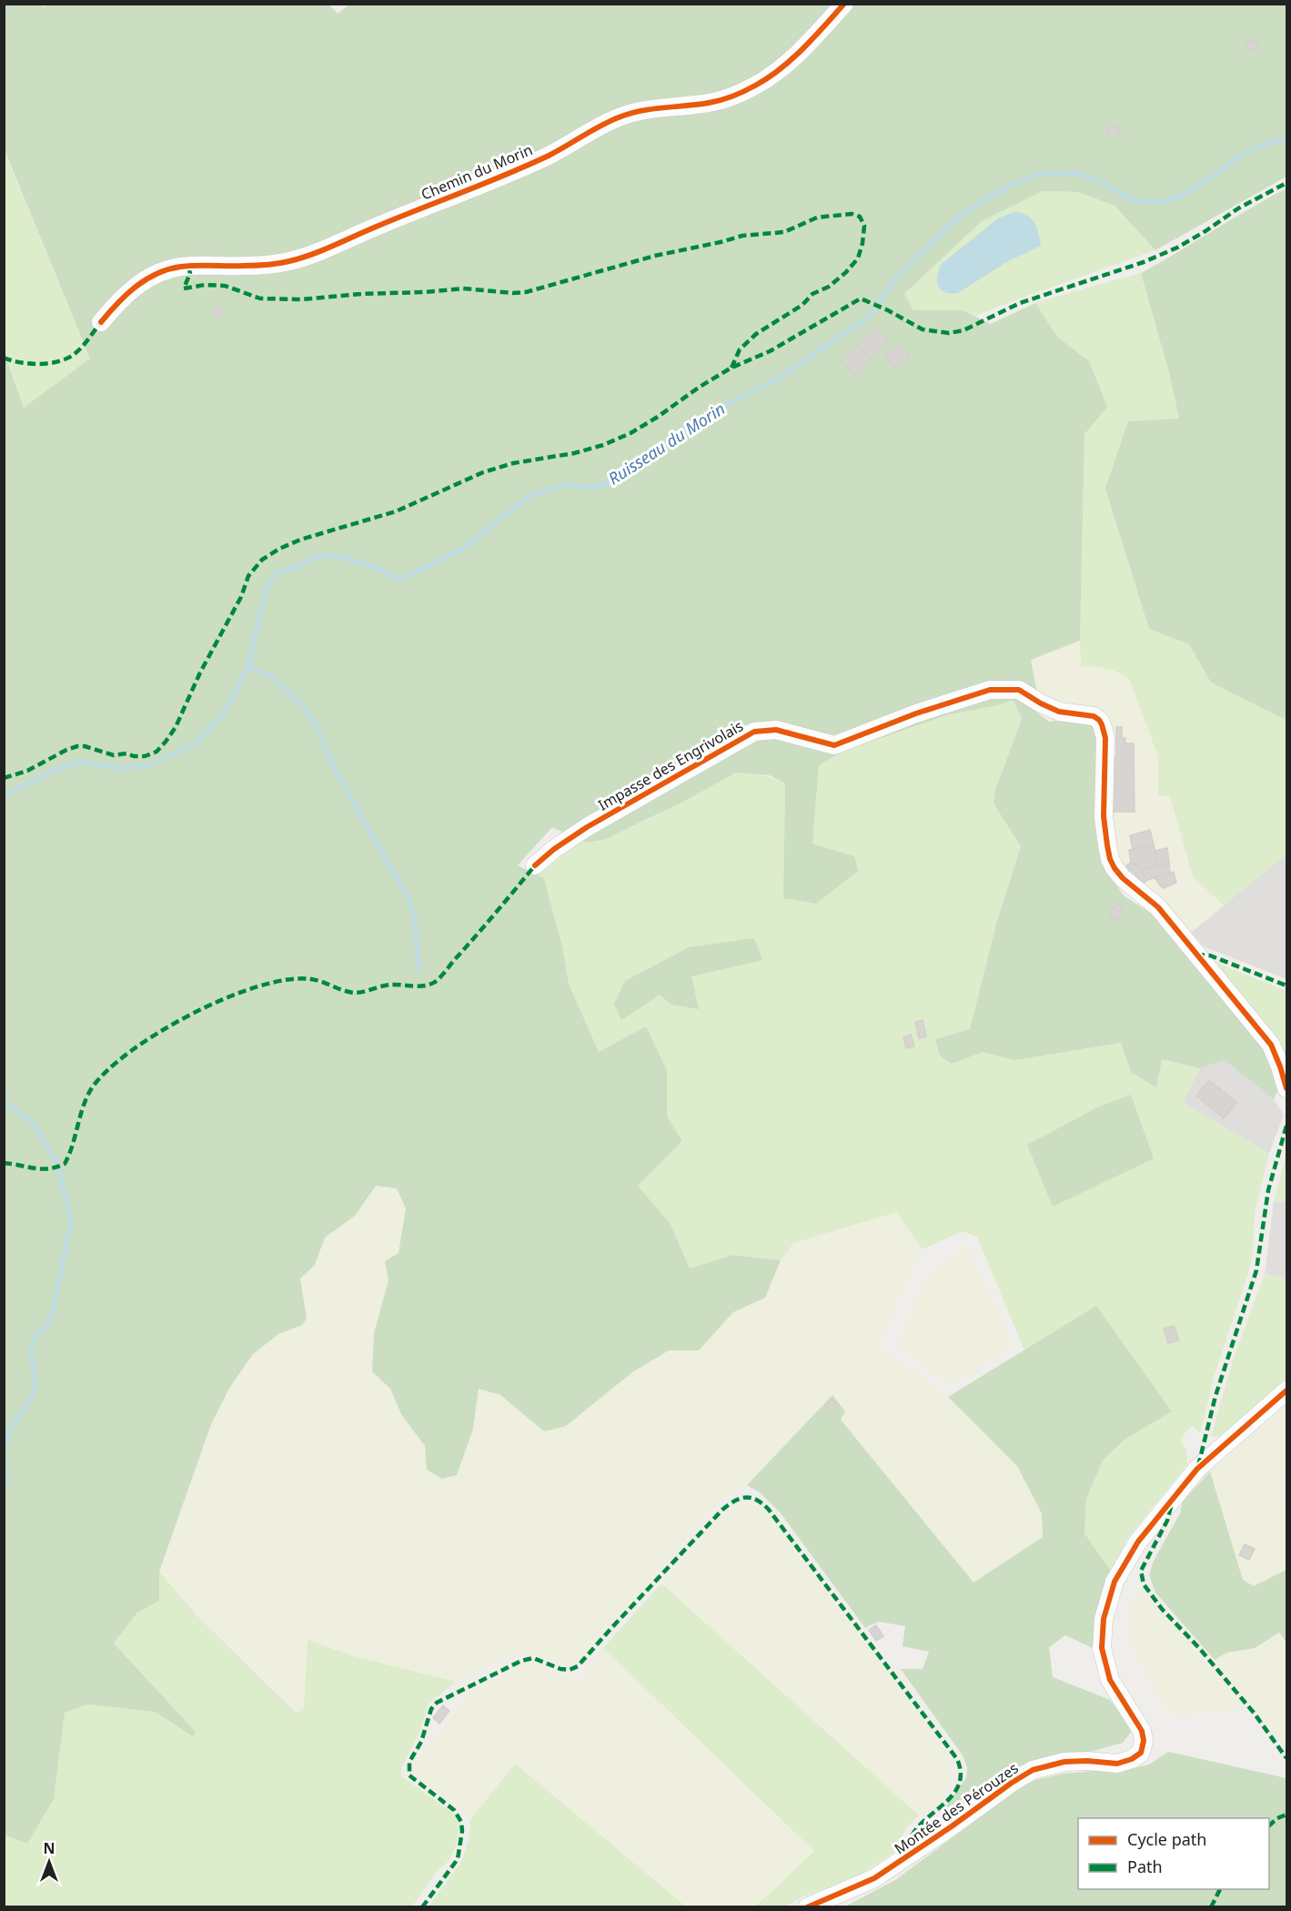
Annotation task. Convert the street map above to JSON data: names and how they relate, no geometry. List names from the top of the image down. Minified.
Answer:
{"streets":{"street":["Chemin du Morin","Impasse des Engrivolais","Montée des Pérouzes"]},"water":["Ruisseau du Morin"],"legend":["Cycle path","Path"],"north":"top"}
